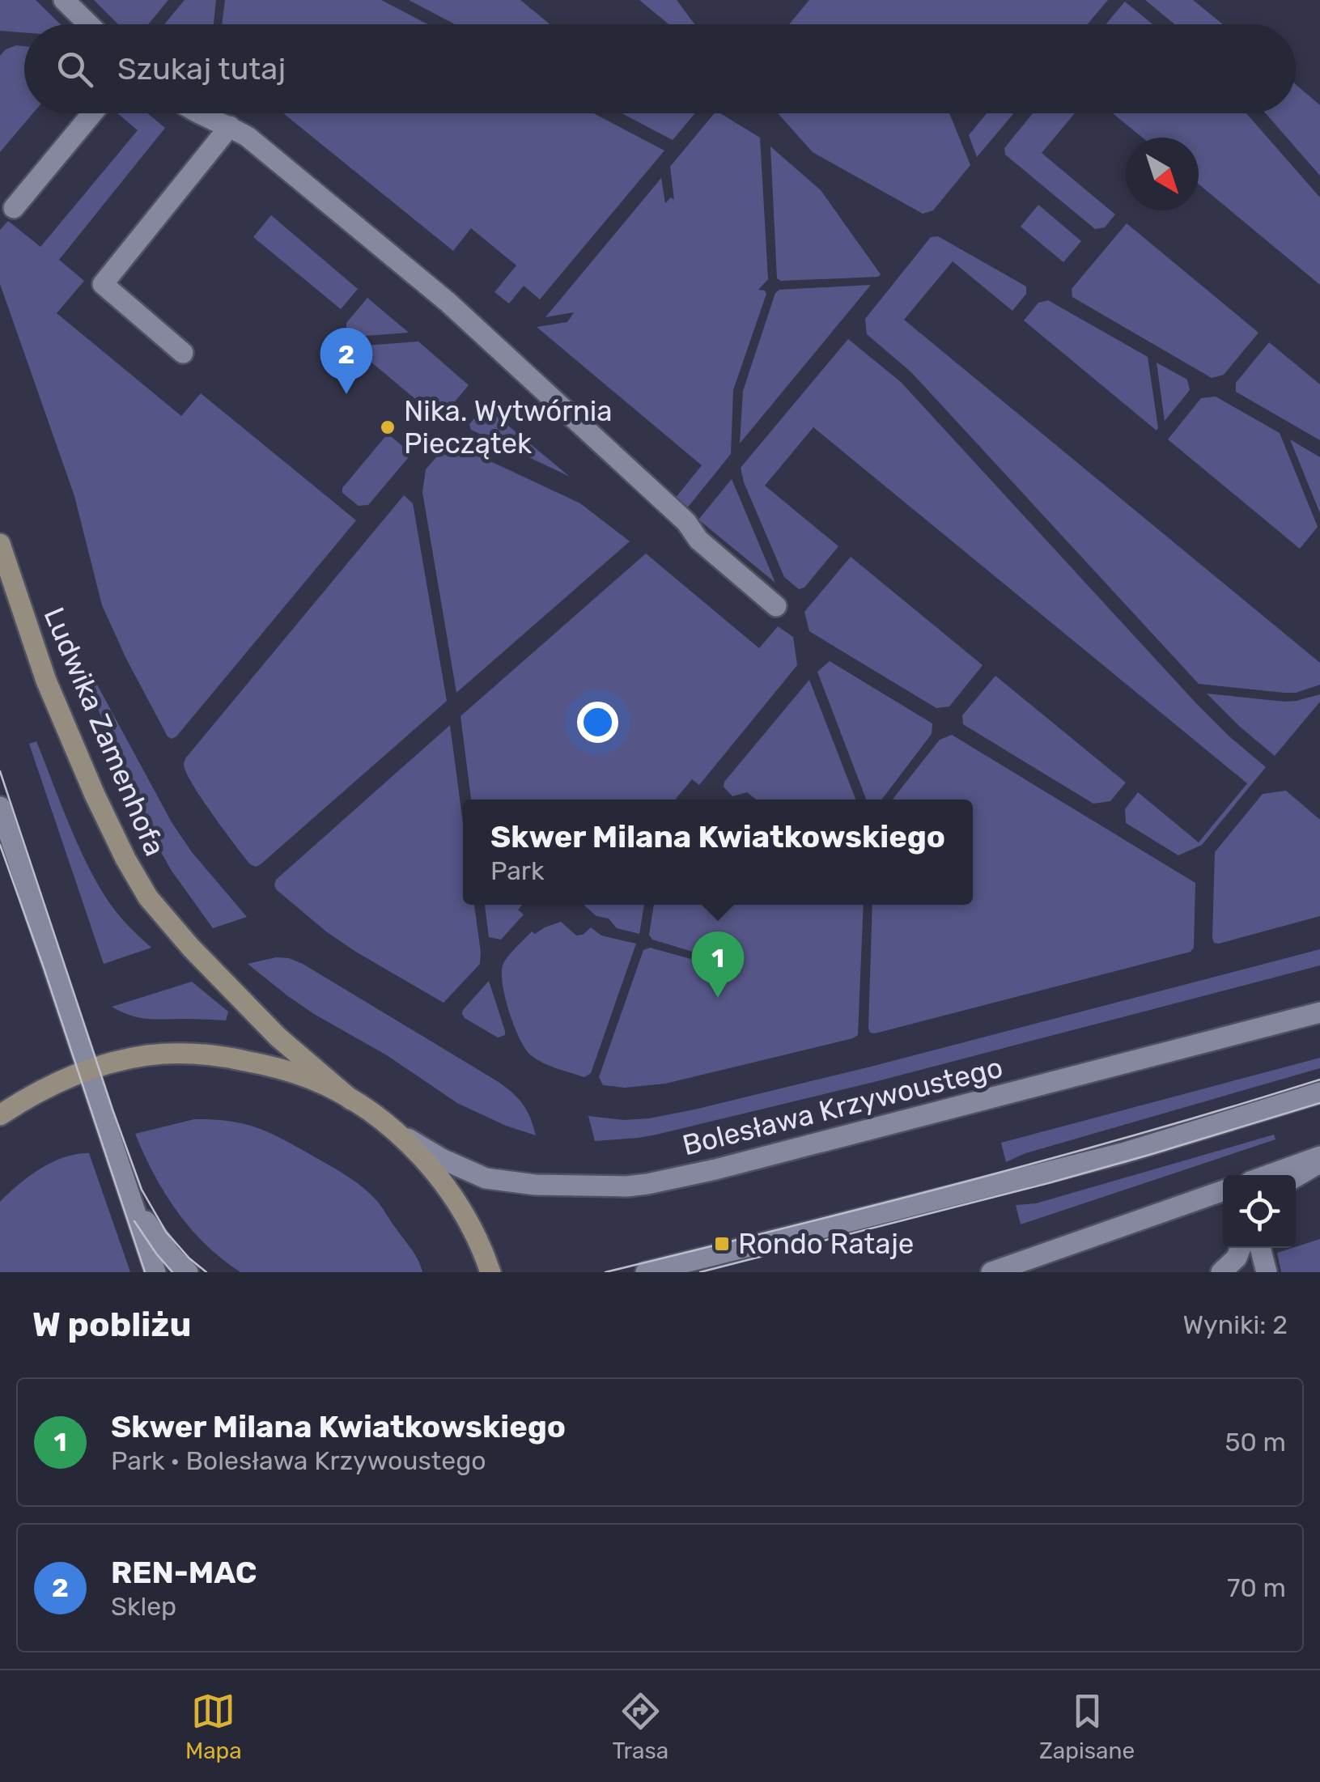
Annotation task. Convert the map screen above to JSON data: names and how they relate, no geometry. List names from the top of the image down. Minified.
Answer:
{"streets":{"main road":["Ludwika Zamenhofa"],"street":["Bolesława Krzywoustego"]},"places":{"other":["Nika. Wytwórnia Pieczątek"],"transit":["Rondo Rataje"]},"north":"bottom right","page":{"search":"Szukaj tutaj","pins":["2","1"],"popup":["Skwer Milana Kwiatkowskiego","Park"],"heading":["W pobliżu","Wyniki: 2"],"list":[{"mark":"1","name":"Skwer Milana Kwiatkowskiego","note":"Park · Bolesława Krzywoustego","value":"50 m"},{"mark":"2","name":"REN-MAC","note":"Sklep","value":"70 m"}],"nav":["Mapa","Trasa","Zapisane"]}}
